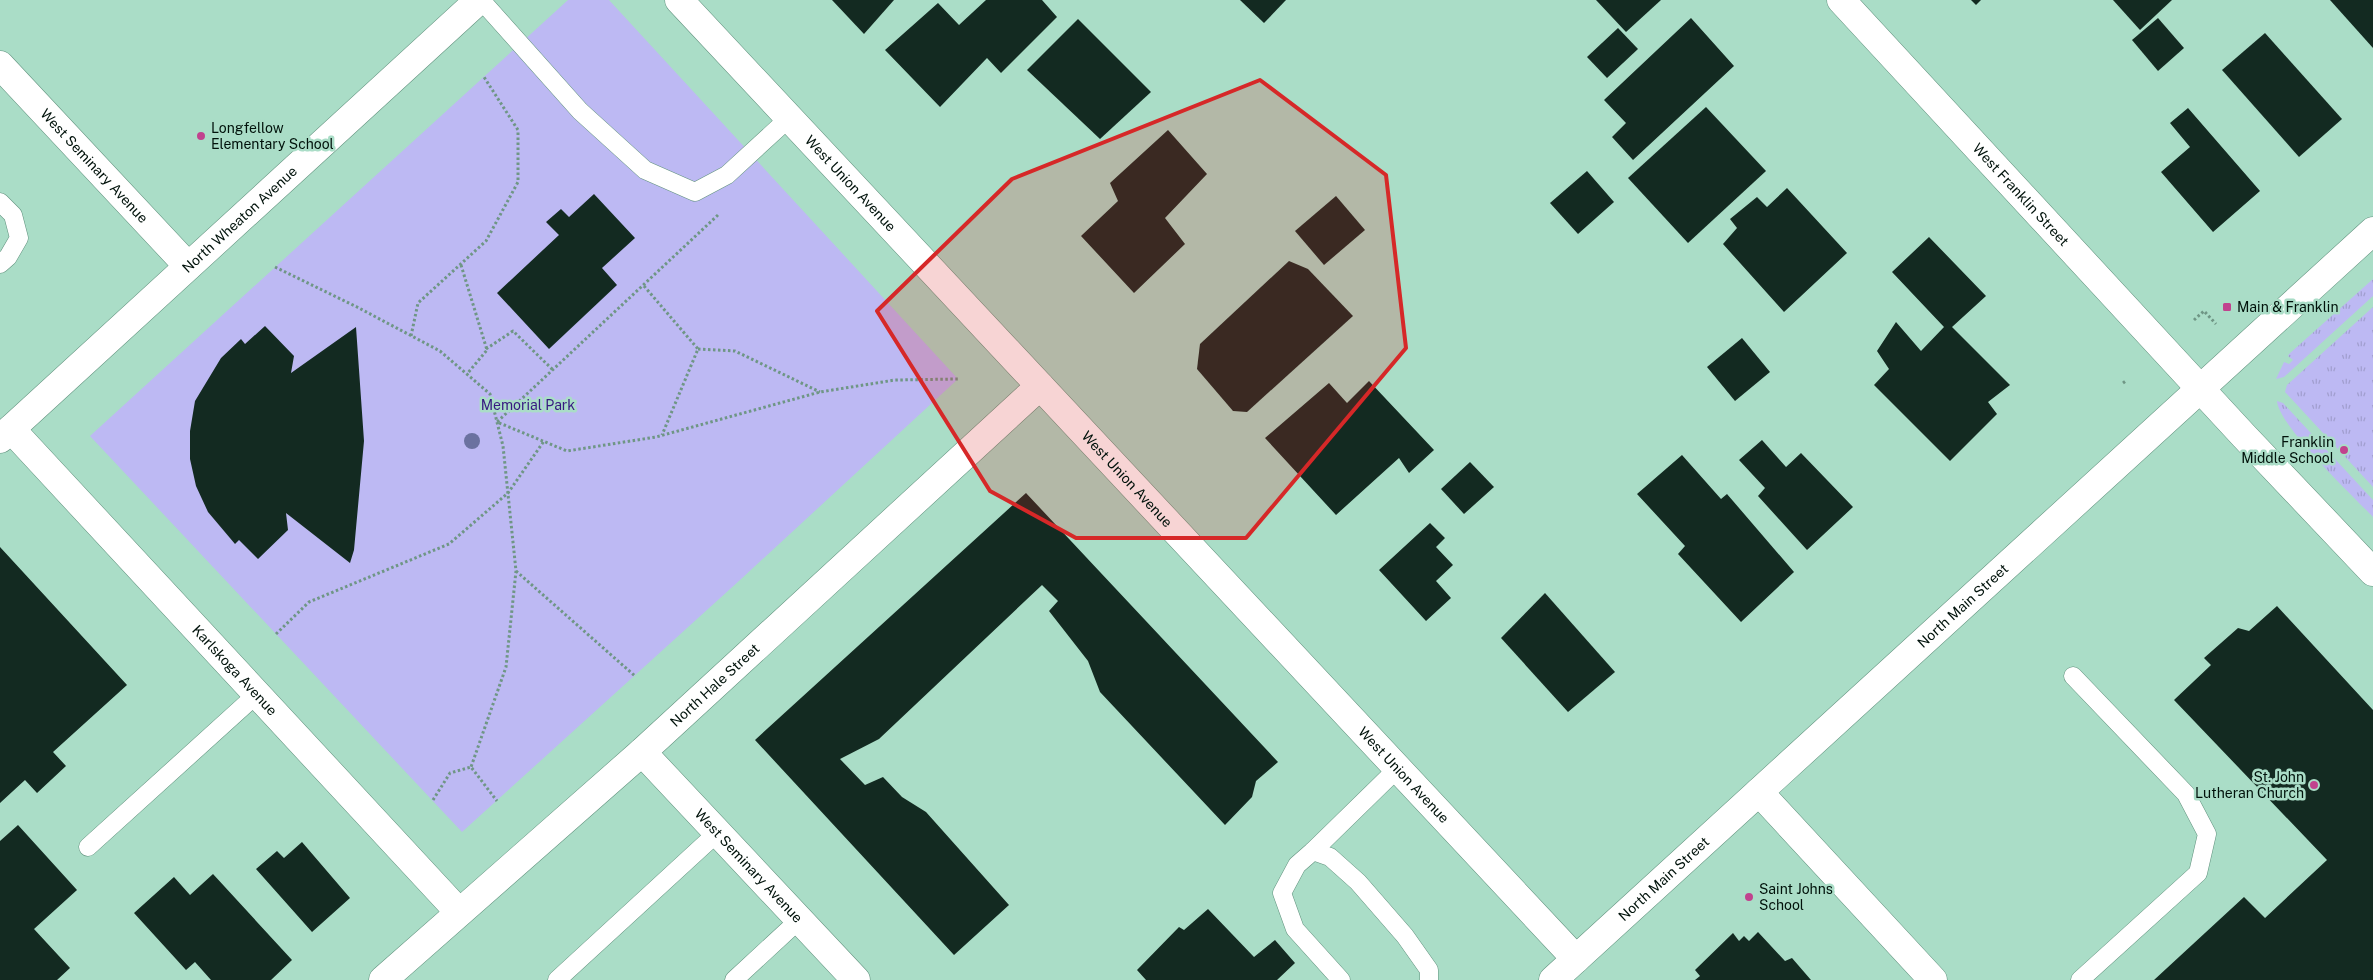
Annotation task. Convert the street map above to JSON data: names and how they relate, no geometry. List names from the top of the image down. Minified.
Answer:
{"streets":{"street":["West Seminary Avenue","West Union Avenue","West Franklin Street","North Wheaton Avenue","North Main Street","Karlskoga Avenue","North Hale Street"]},"crossings":[["West Seminary Avenue","North Wheaton Avenue"],["West Seminary Avenue","North Hale Street"],["West Union Avenue","North Main Street"],["West Union Avenue","North Hale Street"],["West Franklin Street","North Main Street"],["North Wheaton Avenue","Karlskoga Avenue"],["Karlskoga Avenue","North Hale Street"]],"parks":["Memorial Park"],"places":{"other":["Longfellow Elementary School","Franklin Middle School","St. John Lutheran Church","Saint Johns School"],"transit":["Main & Franklin"]}}
